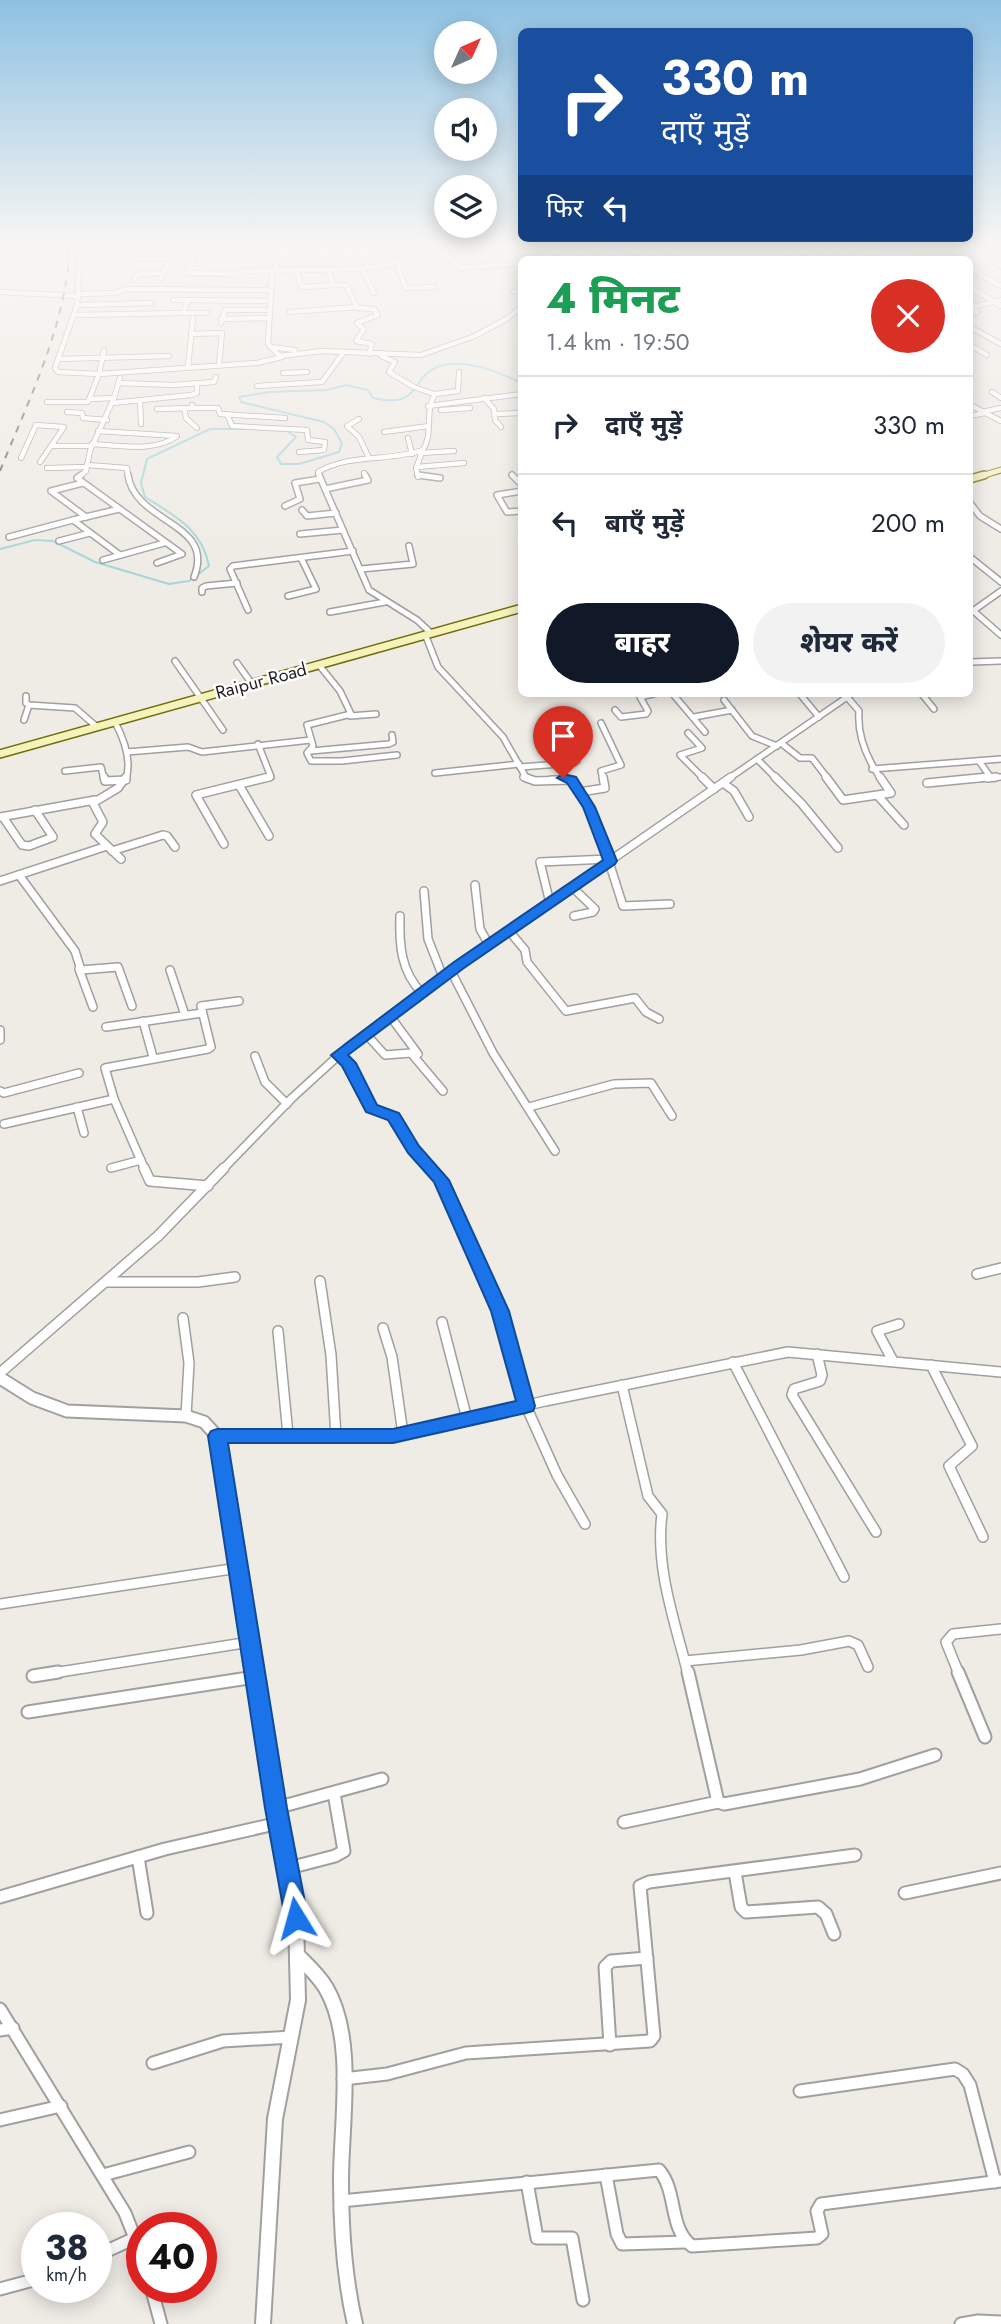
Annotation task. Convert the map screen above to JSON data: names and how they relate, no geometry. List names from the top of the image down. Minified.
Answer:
{"streets":{"main road":["Raipur Road"]},"north":"top right","page":{"turn":["330 m","दाएँ मुड़ें"],"then":"फिर","heading":["4 मिनट","1.4 km · 19:50"],"list":[{"name":"दाएँ मुड़ें","value":"330 m"},{"name":"बाएँ मुड़ें","value":"200 m"}],"buttons":["बाहर","शेयर करें"],"speed":"38 km/h","limit":"40"}}
